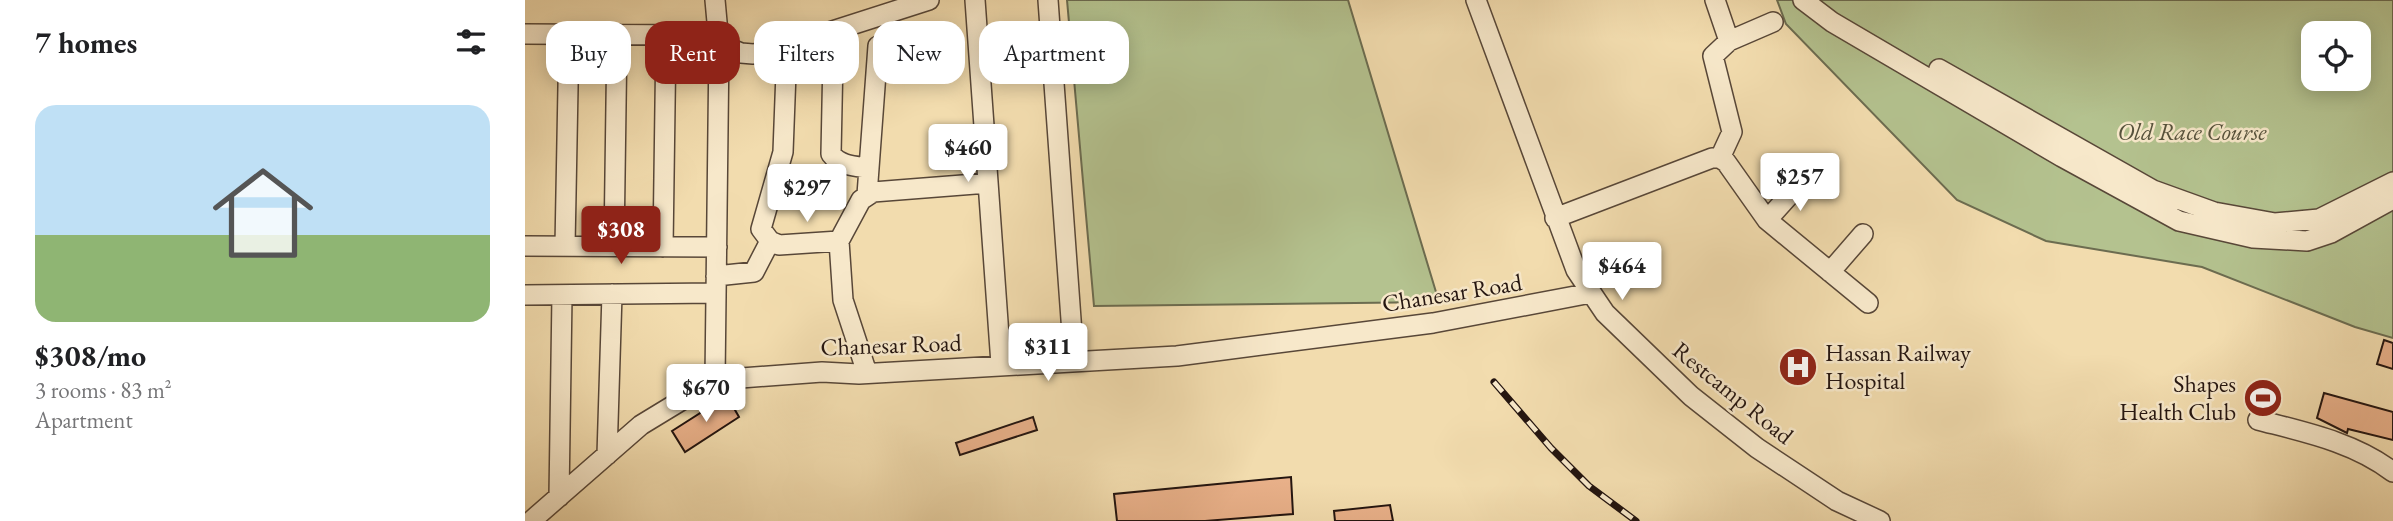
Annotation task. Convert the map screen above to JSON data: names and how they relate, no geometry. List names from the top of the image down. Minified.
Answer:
{"streets":{"street":["Chanesar Road","Restcamp Road"]},"crossings":[["Chanesar Road","Restcamp Road"]],"parks":["Old Race Course"],"places":{"hospital":["Hassan Railway Hospital"],"sports":["Shapes Health Club"]},"page":{"heading":"7 homes","chip":["Buy","Rent","Filters","New","Apartment"],"list":[{"name":"$308/mo","note":"3 rooms · 83 m² · Apartment"}],"price":["$460","$257","$297","$308","$464","$311","$670"]}}
